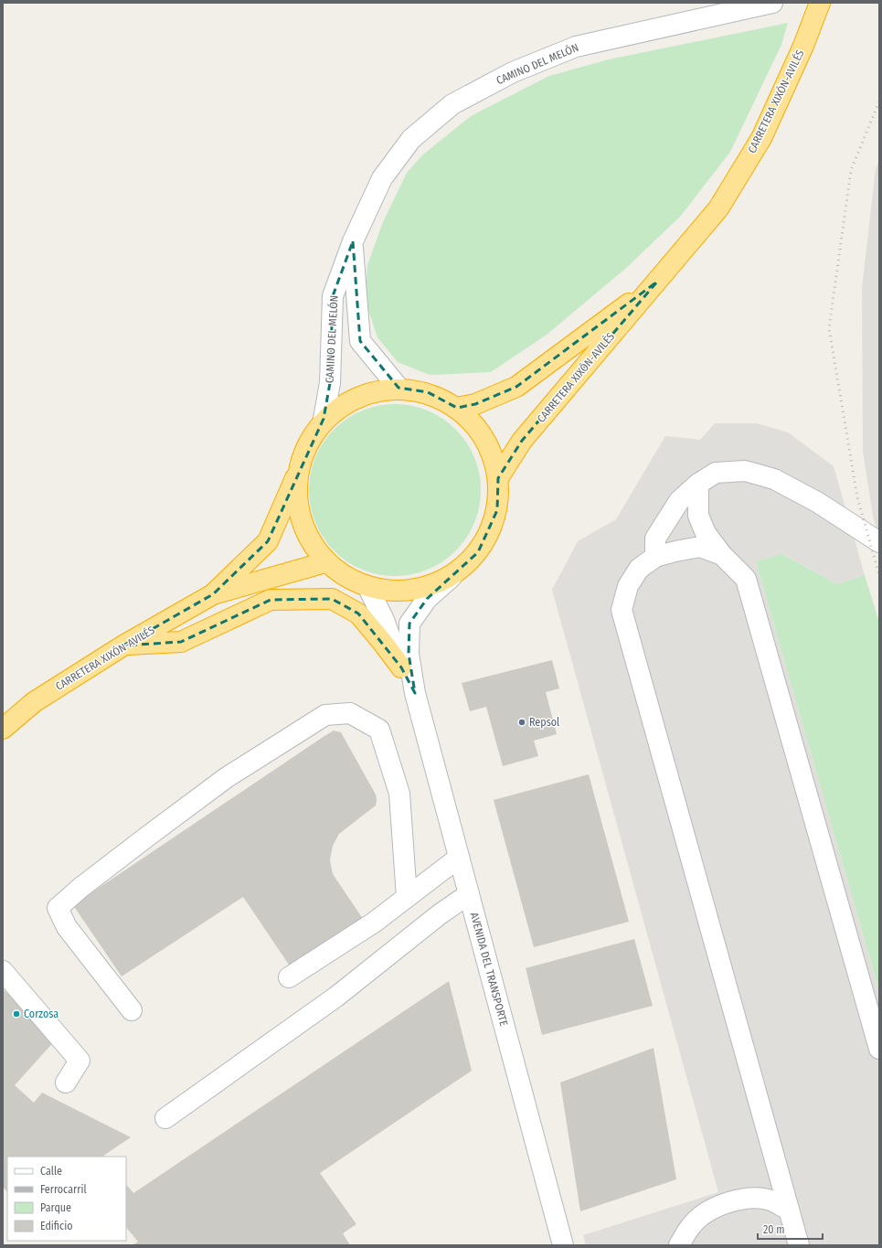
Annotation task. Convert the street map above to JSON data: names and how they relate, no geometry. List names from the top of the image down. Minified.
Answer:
{"streets":{"highway":["CARRETERA XIXÓN-AVILÉS"],"street":["CAMINO DEL MELÓN","AVENIDA DEL TRANSPORTE"]},"crossings":[["CAMINO DEL MELÓN","CARRETERA XIXÓN-AVILÉS"]],"places":["Repsol","Corzosa"],"legend":["Calle","Ferrocarril","Parque","Edificio"],"scale_bar":"20 m"}
